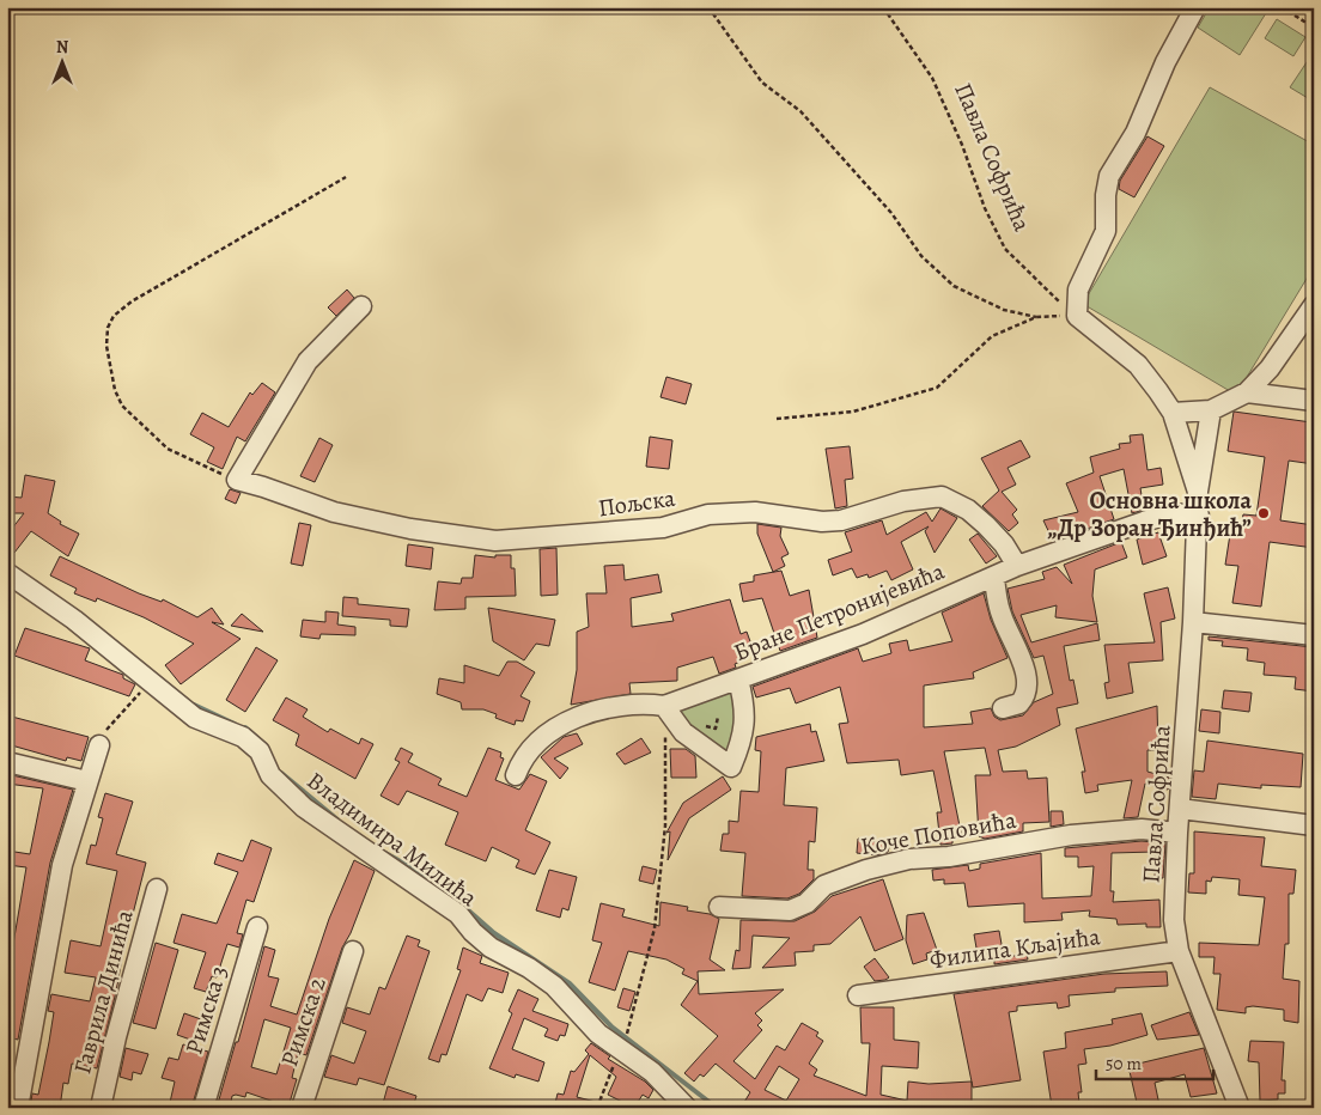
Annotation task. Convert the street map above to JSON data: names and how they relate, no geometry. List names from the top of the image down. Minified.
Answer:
{"streets":{"street":["Павла Софрића","Пољска","Бране Петронијевића","Коче Поповића","Владимира Милића","Филипа Кљајића","Гаврила Динића","Римска 3","Римска 2"]},"crossings":[["Павла Софрића","Бране Петронијевића"],["Павла Софрића","Коче Поповића"],["Павла Софрића","Филипа Кљајића"],["Пољска","Бране Петронијевића"]],"places":["Основна школа „Др Зоран Ђинђић”"],"scale_bar":"50 m","north":"top"}
